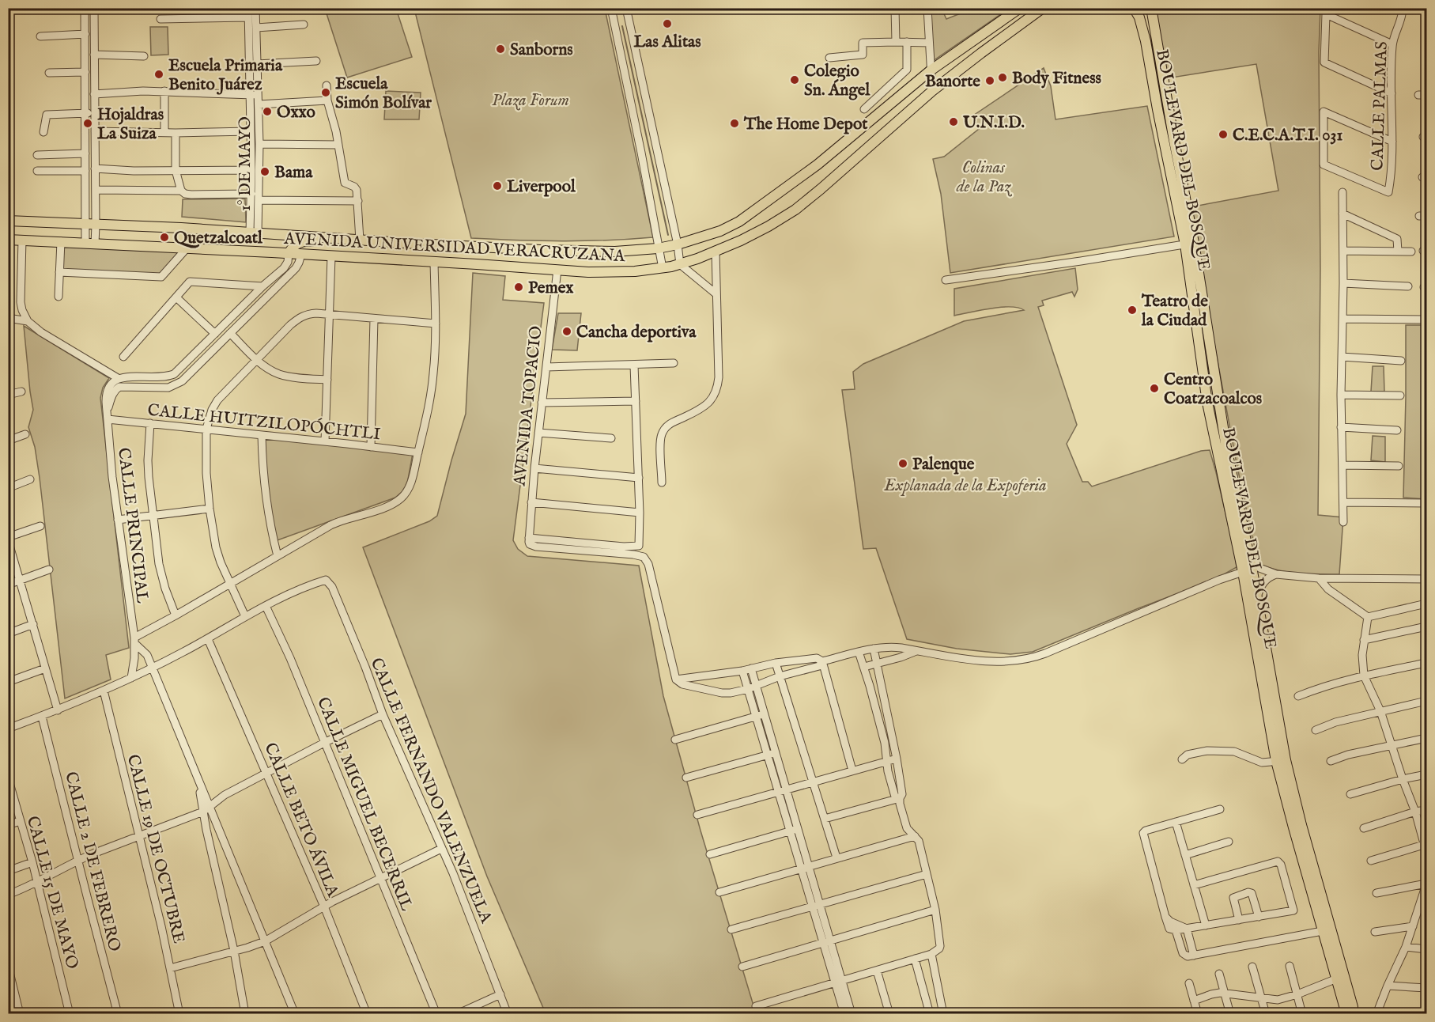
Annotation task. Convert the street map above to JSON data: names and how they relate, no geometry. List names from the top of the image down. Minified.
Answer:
{"streets":{"main road":["BOULEVARD DEL BOSQUE","AVENIDA UNIVERSIDAD VERACRUZANA"],"street":["CALLE PALMAS","1° DE MAYO","AVENIDA TOPACIO","CALLE HUITZILOPÓCHTLI","CALLE PRINCIPAL","CALLE FERNANDO VALENZUELA","CALLE MIGUEL BECERRIL","CALLE BETO ÁVILA","CALLE 19 DE OCTUBRE","CALLE 2 DE FEBRERO","CALLE 15 DE MAYO"]},"crossings":[["1° DE MAYO","AVENIDA UNIVERSIDAD VERACRUZANA"],["AVENIDA UNIVERSIDAD VERACRUZANA","AVENIDA TOPACIO"],["AVENIDA UNIVERSIDAD VERACRUZANA","CALLE PRINCIPAL"],["CALLE HUITZILOPÓCHTLI","CALLE PRINCIPAL"],["CALLE FERNANDO VALENZUELA","CALLE MIGUEL BECERRIL"]],"parks":["Plaza Forum","Colinas de la Paz","Explanada de la Expoferia"],"places":["Las Alitas","Sanborns","Escuela Primaria Benito Juárez","Body Fitness","Colegio Sn. Ángel","Banorte","Escuela Simón Bolívar","Oxxo","U.N.I.D.","Hojaldras La Suiza","The Home Depot","C.E.C.A.T.I. 031","Bama","Liverpool","Quetzalcoatl","Pemex","Teatro de la Ciudad","Cancha deportiva","Centro Coatzacoalcos","Palenque"]}
